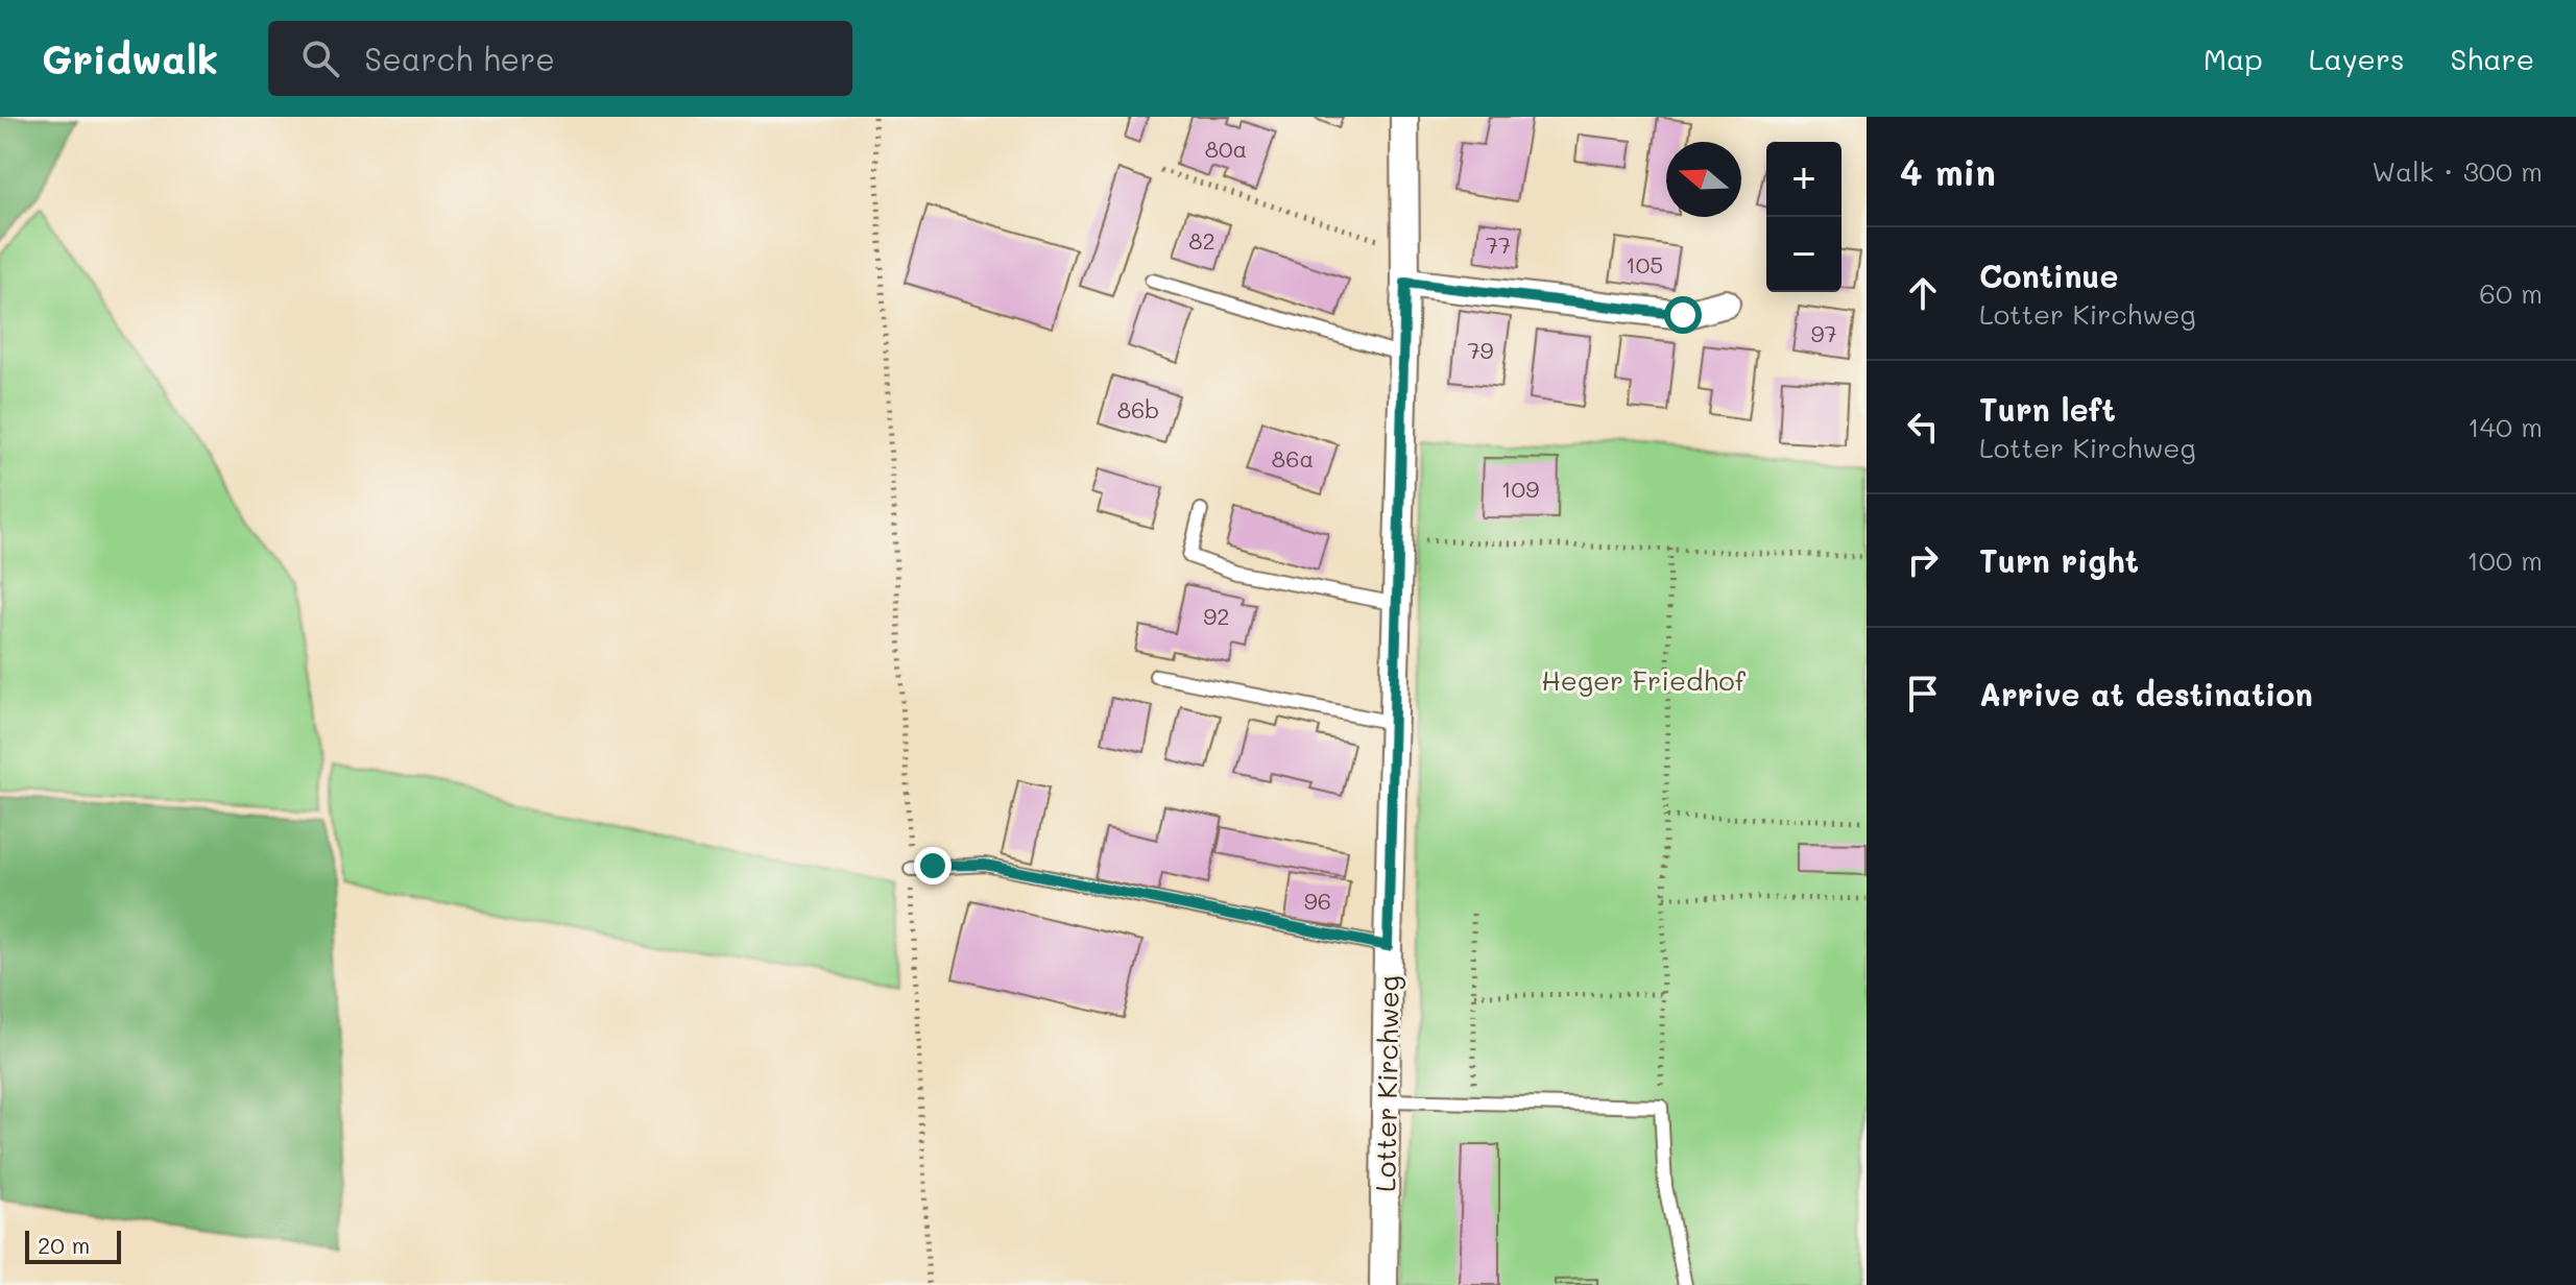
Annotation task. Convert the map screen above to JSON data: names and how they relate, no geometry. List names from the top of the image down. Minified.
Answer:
{"streets":{"street":["Lotter Kirchweg"]},"parks":["Heger Friedhof"],"house_numbers":["80a","82","77","105","97","79","86b","86a","109","92","96"],"scale_bar":"20 m","north":"left","page":{"header":"Gridwalk","search":"Search here","nav":["Map","Layers","Share"],"heading":["4 min","Walk · 300 m"],"map_buttons":["+","−"],"list":[["Continue","Lotter Kirchweg","60 m"],["Turn left","Lotter Kirchweg","140 m"],["Turn right","100 m"],"Arrive at destination"],"scale":"20 m"}}
